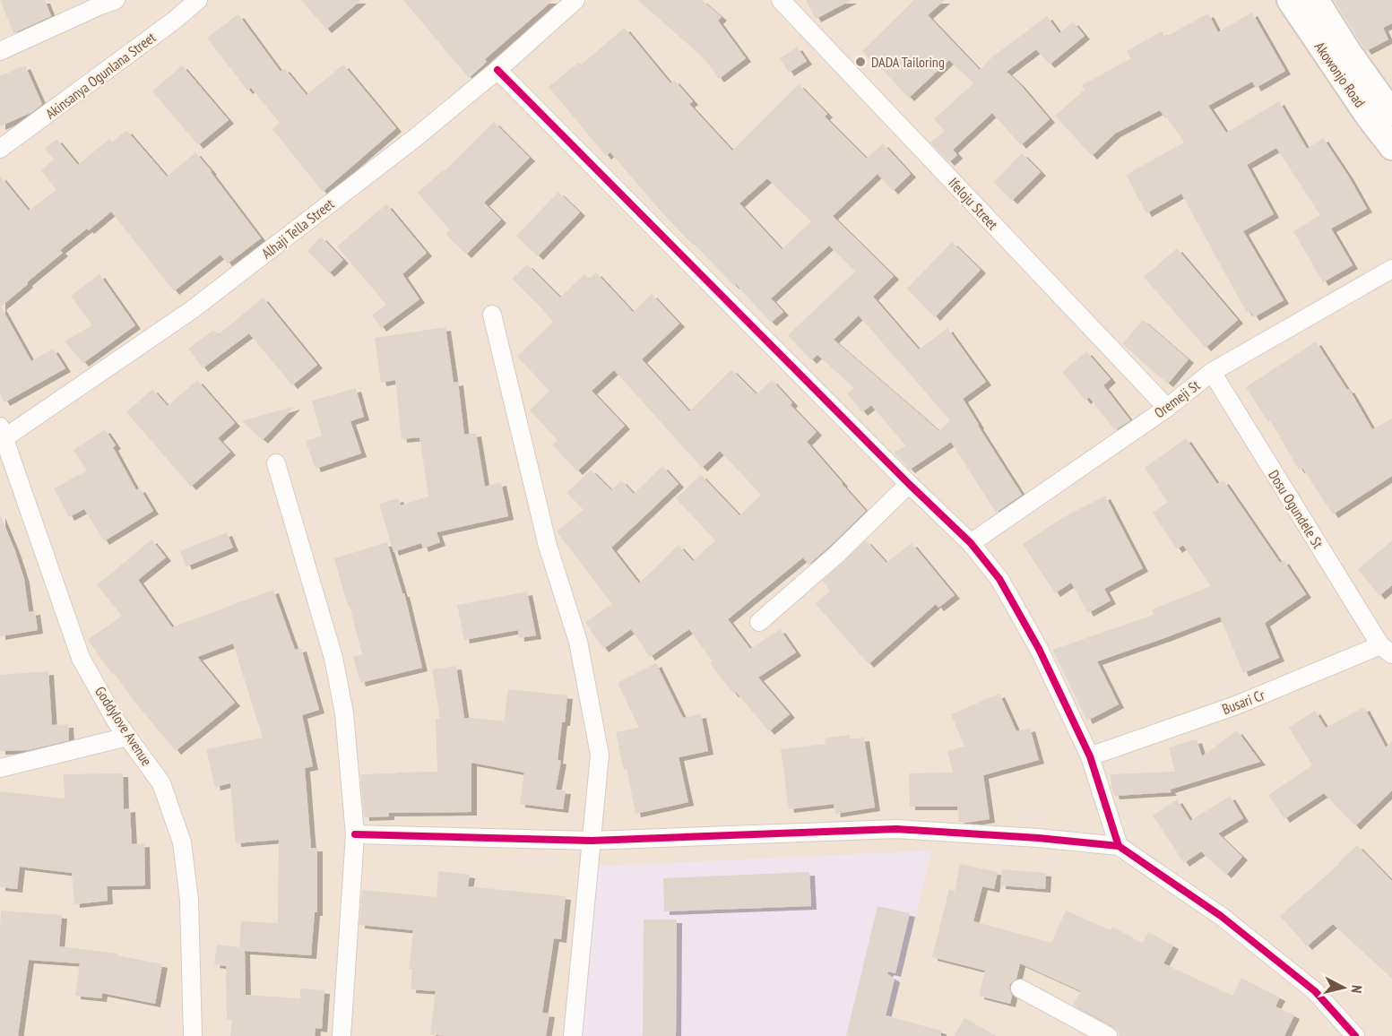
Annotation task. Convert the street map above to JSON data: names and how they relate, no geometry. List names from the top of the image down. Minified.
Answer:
{"streets":{"main road":["Akowonjo Road"],"street":["Akinsanya Ogunlana Street","Ifeloju Street","Alhaji Tella Street","Oremeji St","Dosu Ogundele St","Busari Cr","Goddylove Avenue"]},"crossings":[["Ifeloju Street","Oremeji St"],["Alhaji Tella Street","Goddylove Avenue"],["Oremeji St","Dosu Ogundele St"],["Dosu Ogundele St","Busari Cr"]],"places":["DADA Tailoring"],"north":"right"}
